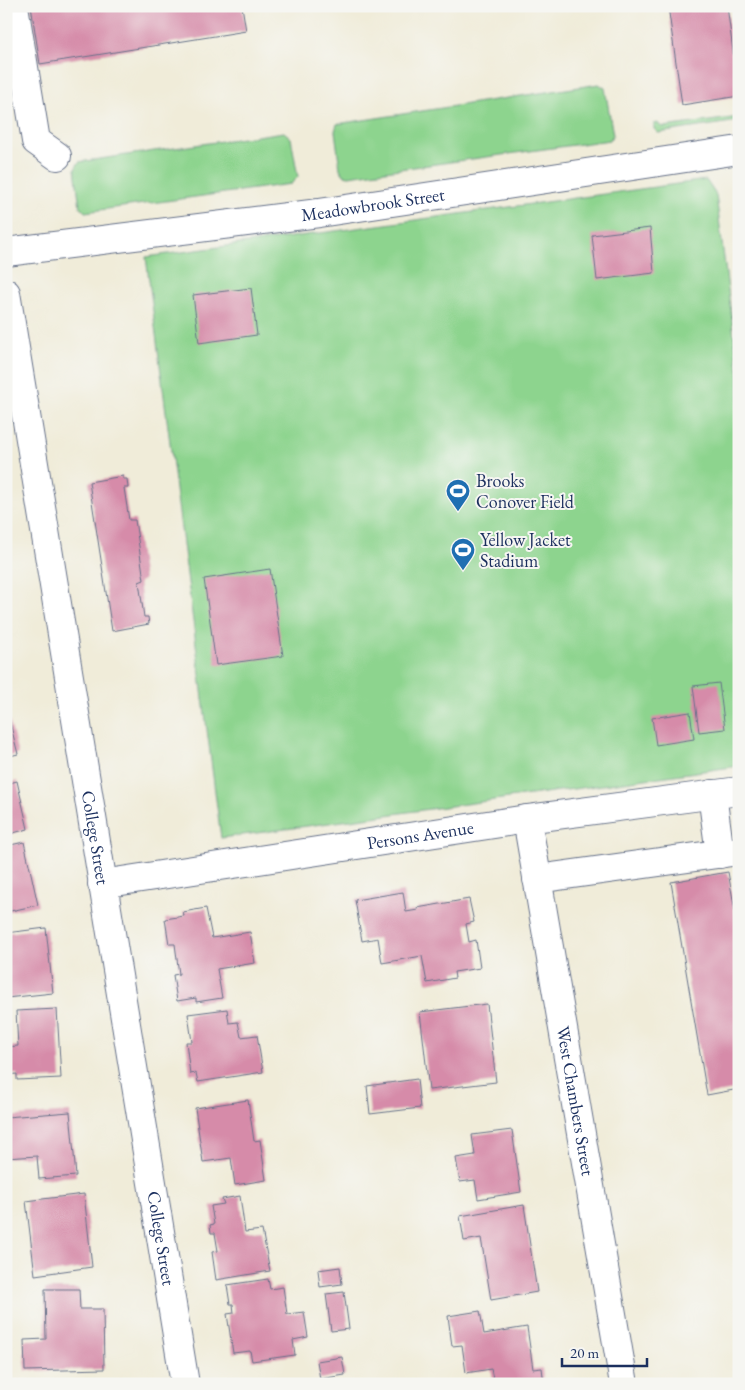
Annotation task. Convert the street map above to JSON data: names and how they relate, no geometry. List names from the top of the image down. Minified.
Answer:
{"streets":{"street":["Meadowbrook Street","Persons Avenue","College Street","West Chambers Street"]},"crossings":[["Persons Avenue","College Street"],["Persons Avenue","West Chambers Street"]],"places":{"sports":["Brooks Conover Field","Yellow Jacket Stadium"]},"scale_bar":"20 m"}
